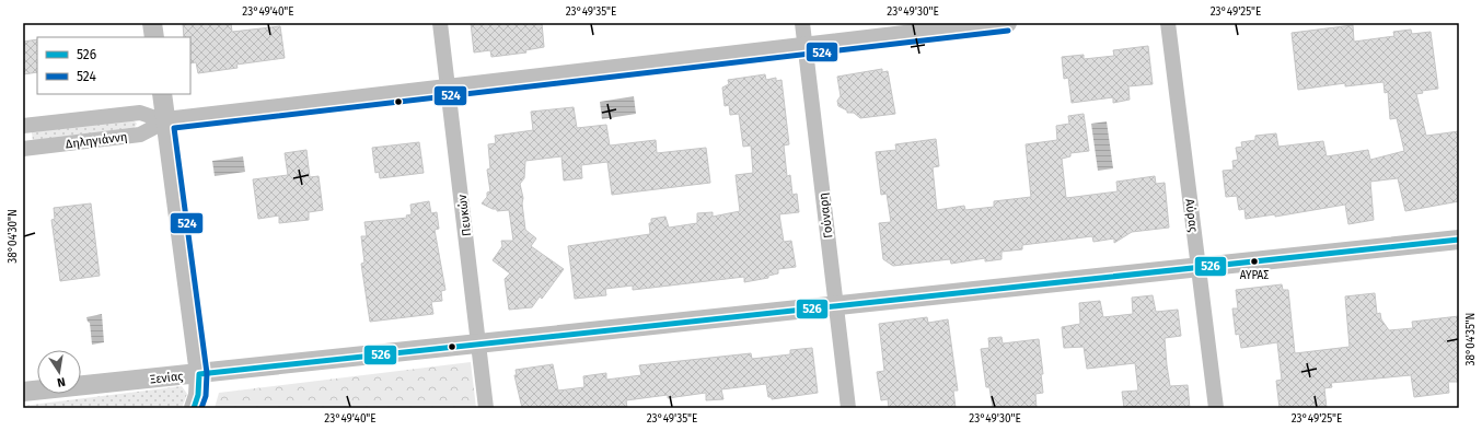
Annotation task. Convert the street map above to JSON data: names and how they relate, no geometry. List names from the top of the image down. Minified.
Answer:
{"streets":{"street":["Δηληγιάννη","Πευκών","Γούναρη","Αύρας","Ξενίας"]},"crossings":[["Δηληγιάννη","Πευκών"],["Δηληγιάννη","Γούναρη"],["Πευκών","Ξενίας"],["Γούναρη","Ξενίας"],["Αύρας","Ξενίας"]],"places":["ΑΥΡΑΣ"],"lines":["transit line 524","transit line 526"],"legend":["526","524"],"north":"bottom","coordinates":["23°49'40\"E","23°49'35\"E","23°49'30\"E","23°49'25\"E","38°04'30\"N","38°04'35\"N"]}
